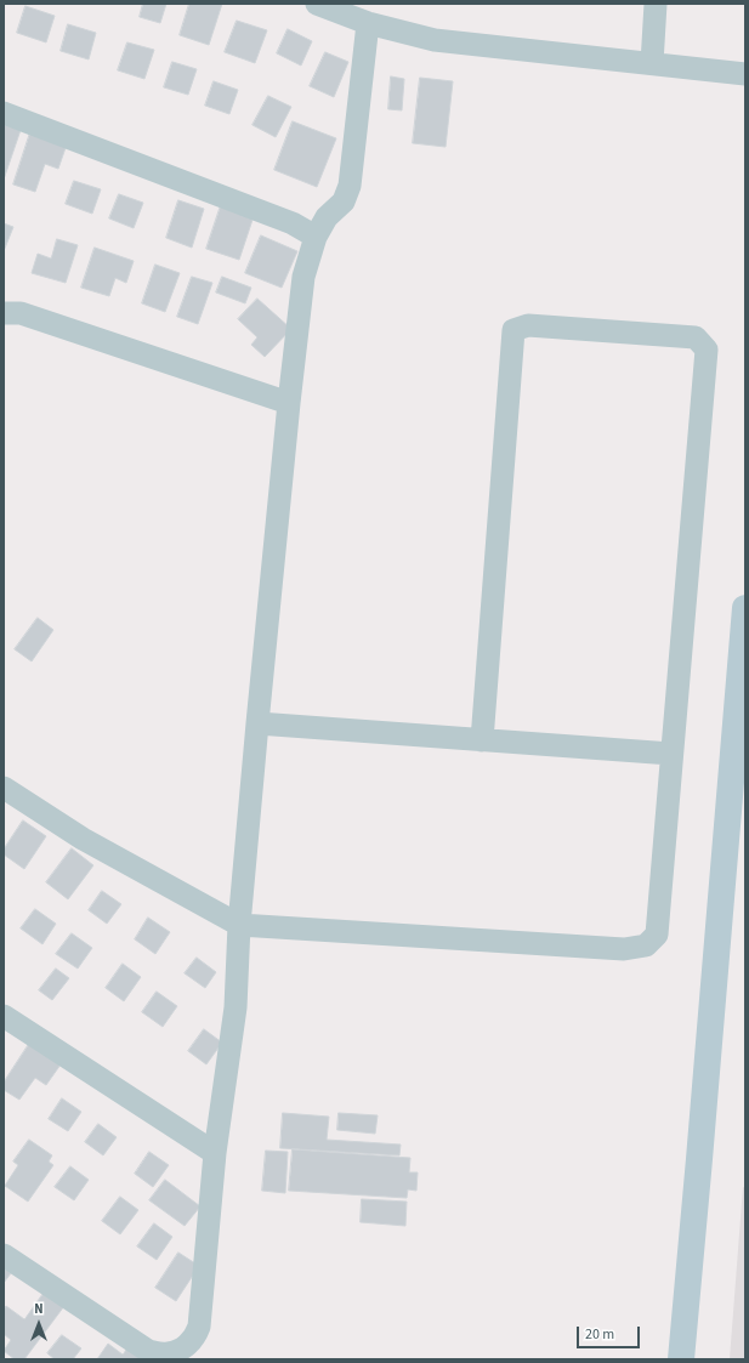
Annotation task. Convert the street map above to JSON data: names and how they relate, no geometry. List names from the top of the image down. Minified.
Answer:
{"scale_bar":"20 m","north":"top"}
